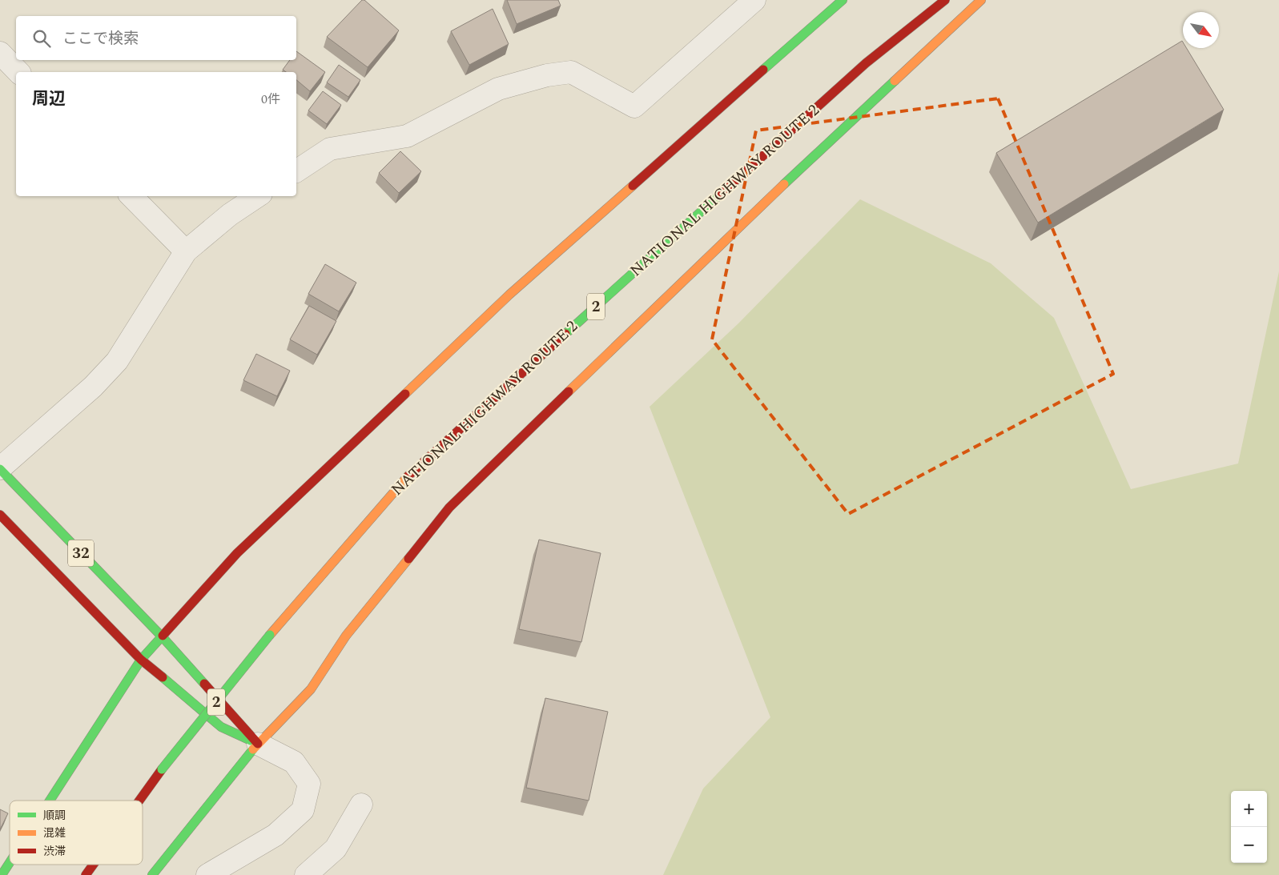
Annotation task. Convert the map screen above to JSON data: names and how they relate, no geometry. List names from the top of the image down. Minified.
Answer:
{"streets":{"main road":["NATIONAL HIGHWAY ROUTE 2","2","32"]},"legend":["順調","混雑","渋滞"],"north":"bottom right","page":{"search":"ここで検索","heading":["周辺","0件"],"map_buttons":["+","−"]}}
